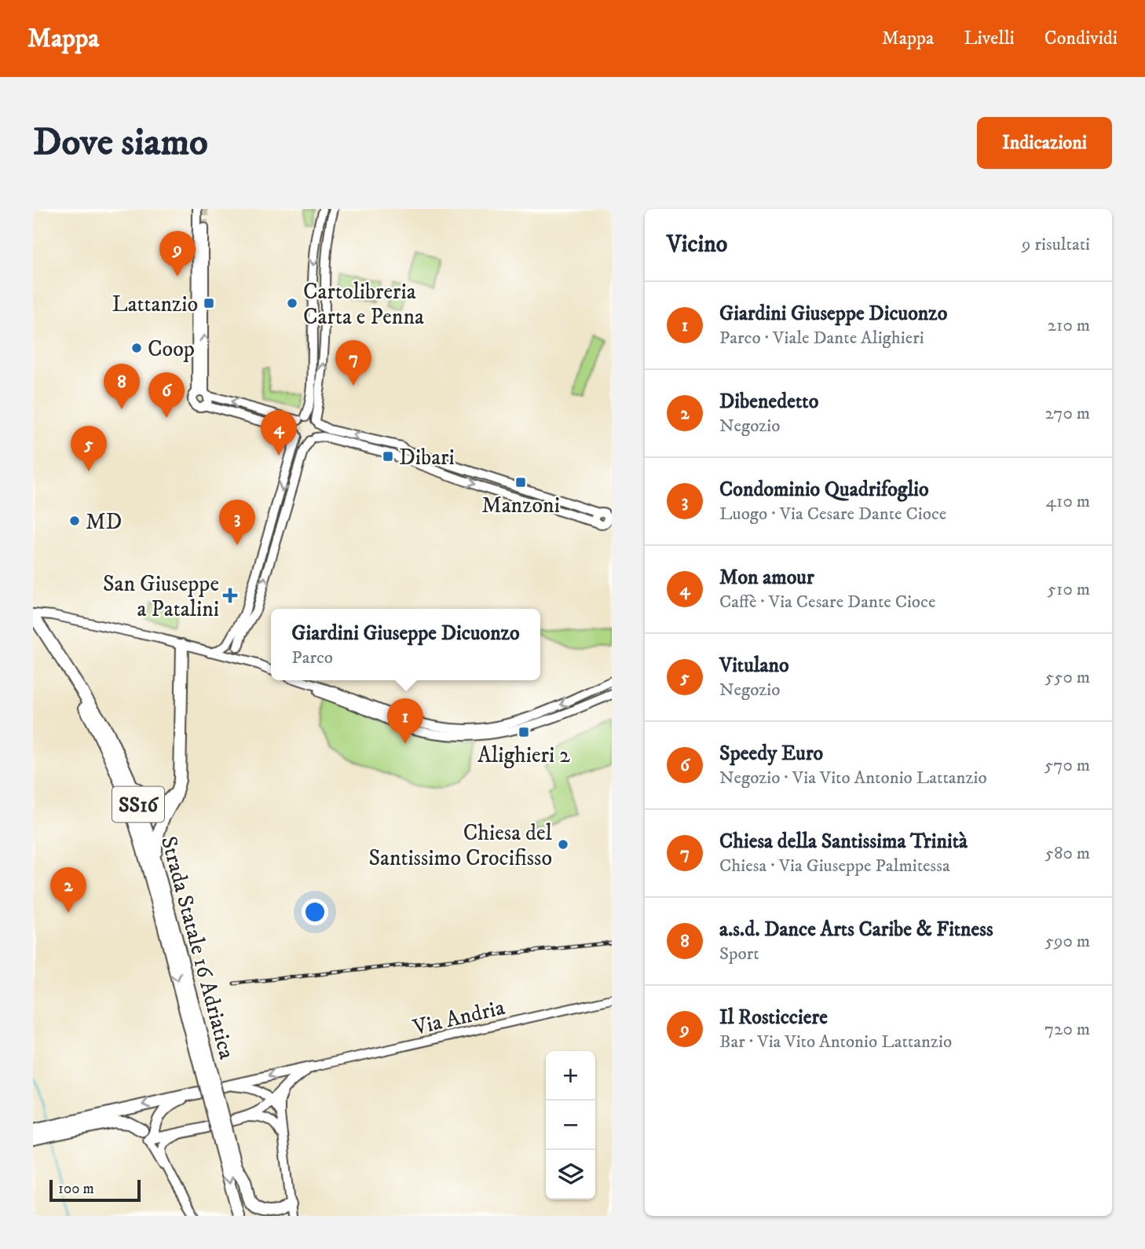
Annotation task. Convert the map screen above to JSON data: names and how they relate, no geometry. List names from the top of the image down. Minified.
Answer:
{"streets":{"highway":["SS16","Strada Statale 16 Adriatica"],"street":["Via Andria"]},"crossings":[["SS16","Strada Statale 16 Adriatica"]],"places":{"transit":["Lattanzio","Dibari","Manzoni","Alighieri 2"],"other":["Cartolibreria Carta e Penna","Coop","MD","Chiesa del Santissimo Crocifisso"],"health":["San Giuseppe a Patalini"]},"scale_bar":"100 m","page":{"header":"Mappa","nav":["Mappa","Livelli","Condividi"],"buttons":"Indicazioni","title":"Dove siamo","heading":["Vicino","9 risultati"],"pins":["9","7","8","6","4","5","3","1","2"],"list":[{"mark":"1","name":"Giardini Giuseppe Dicuonzo","note":"Parco · Viale Dante Alighieri","value":"210 m"},{"mark":"2","name":"Dibenedetto","note":"Negozio","value":"270 m"},{"mark":"3","name":"Condominio Quadrifoglio","note":"Luogo · Via Cesare Dante Cioce","value":"410 m"},{"mark":"4","name":"Mon amour","note":"Caffè · Via Cesare Dante Cioce","value":"510 m"},{"mark":"5","name":"Vitulano","note":"Negozio","value":"550 m"},{"mark":"6","name":"Speedy Euro","note":"Negozio · Via Vito Antonio Lattanzio","value":"570 m"},{"mark":"7","name":"Chiesa della Santissima Trinità","note":"Chiesa · Via Giuseppe Palmitessa","value":"580 m"},{"mark":"8","name":"a.s.d. Dance Arts Caribe & Fitness","note":"Sport","value":"590 m"},{"mark":"9","name":"Il Rosticciere","note":"Bar · Via Vito Antonio Lattanzio","value":"720 m"}],"popup":["Giardini Giuseppe Dicuonzo","Parco"],"map_buttons":["+","−"],"scale":"100 m"}}
